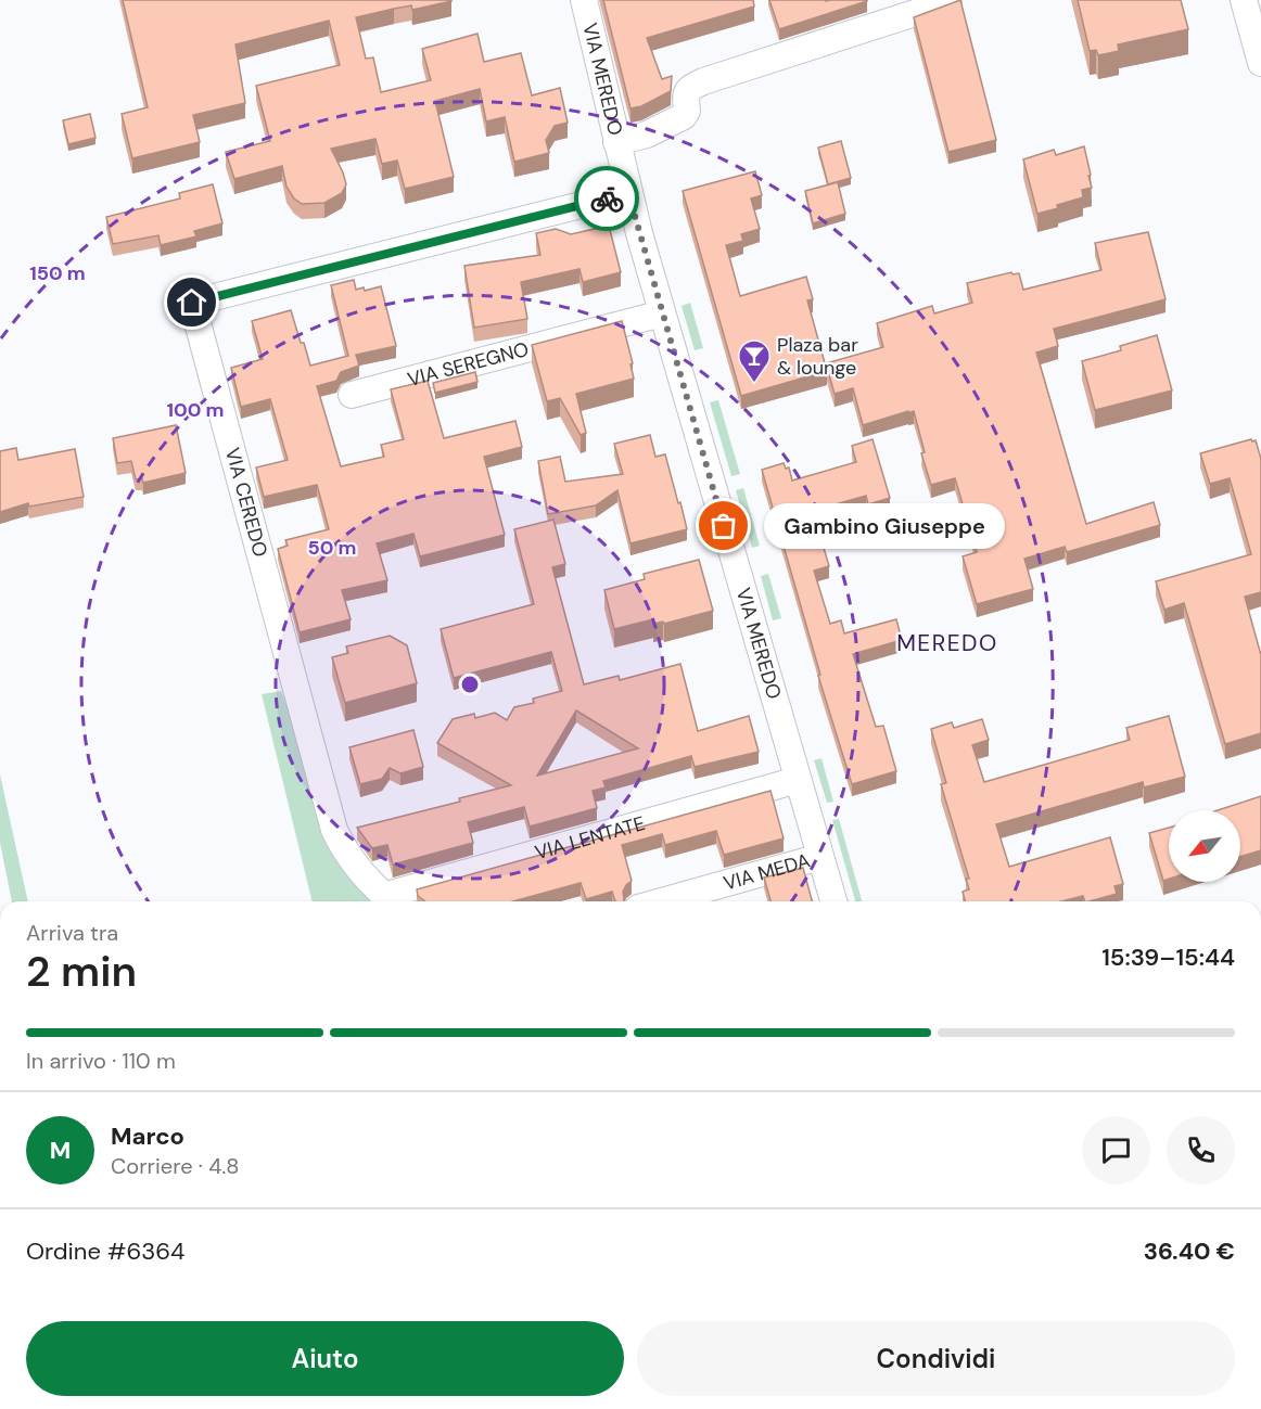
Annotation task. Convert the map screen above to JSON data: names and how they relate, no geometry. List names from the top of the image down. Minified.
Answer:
{"streets":{"street":["VIA MEREDO","VIA SEREGNO","VIA CEREDO","VIA LENTATE","VIA MEDA"]},"crossings":[["VIA MEREDO","VIA SEREGNO"],["VIA MEREDO","VIA CEREDO"],["VIA MEREDO","VIA LENTATE"],["VIA MEREDO","VIA MEDA"],["VIA CEREDO","VIA LENTATE"]],"districts":["MEREDO"],"places":{"bar":["Plaza bar & lounge"],"other":["Gambino Giuseppe"]},"north":"bottom left","page":{"bubble":"Gambino Giuseppe","heading":["2 min","Arriva tra","15:39–15:44"],"panel":["Marco","Corriere · 4.8","Ordine #6364","36.40 €"],"bar":"In arrivo · 110 m","round":"M","buttons":["Aiuto","Condividi"]},"rings":["150 m","100 m","50 m"]}
